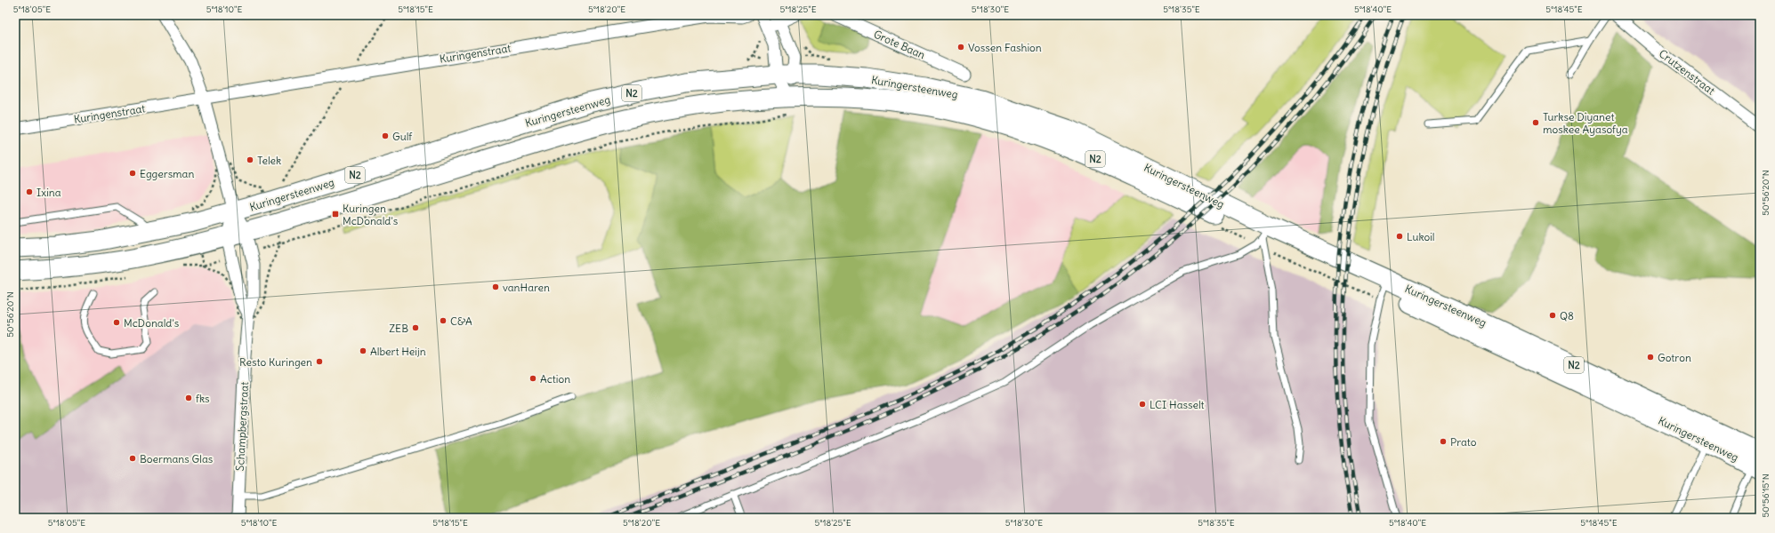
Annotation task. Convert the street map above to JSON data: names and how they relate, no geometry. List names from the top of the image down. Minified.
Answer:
{"streets":{"main road":["Kuringersteenweg","N2"],"street":["Grote Baan","Kuringenstraat","Crutzenstraat","Schampbergstraat"]},"crossings":[["Kuringersteenweg","Schampbergstraat"]],"places":{"other":["Vossen Fashion","Turkse Diyanet moskee Ayasofya","Gulf","Telek","Eggersman","Ixina","Lukoil","vanHaren","Q8","C&A","McDonald's","ZEB","Albert Heijn","Gotron","Resto Kuringen","Action","fks","LCI Hasselt","Prato","Boermans Glas"],"transit":["Kuringen McDonald's"]},"coordinates":["5°18'05\"E","5°18'10\"E","5°18'15\"E","5°18'20\"E","5°18'25\"E","5°18'30\"E","5°18'35\"E","5°18'40\"E","5°18'45\"E","50°56'20\"N","50°56'15\"N"]}
